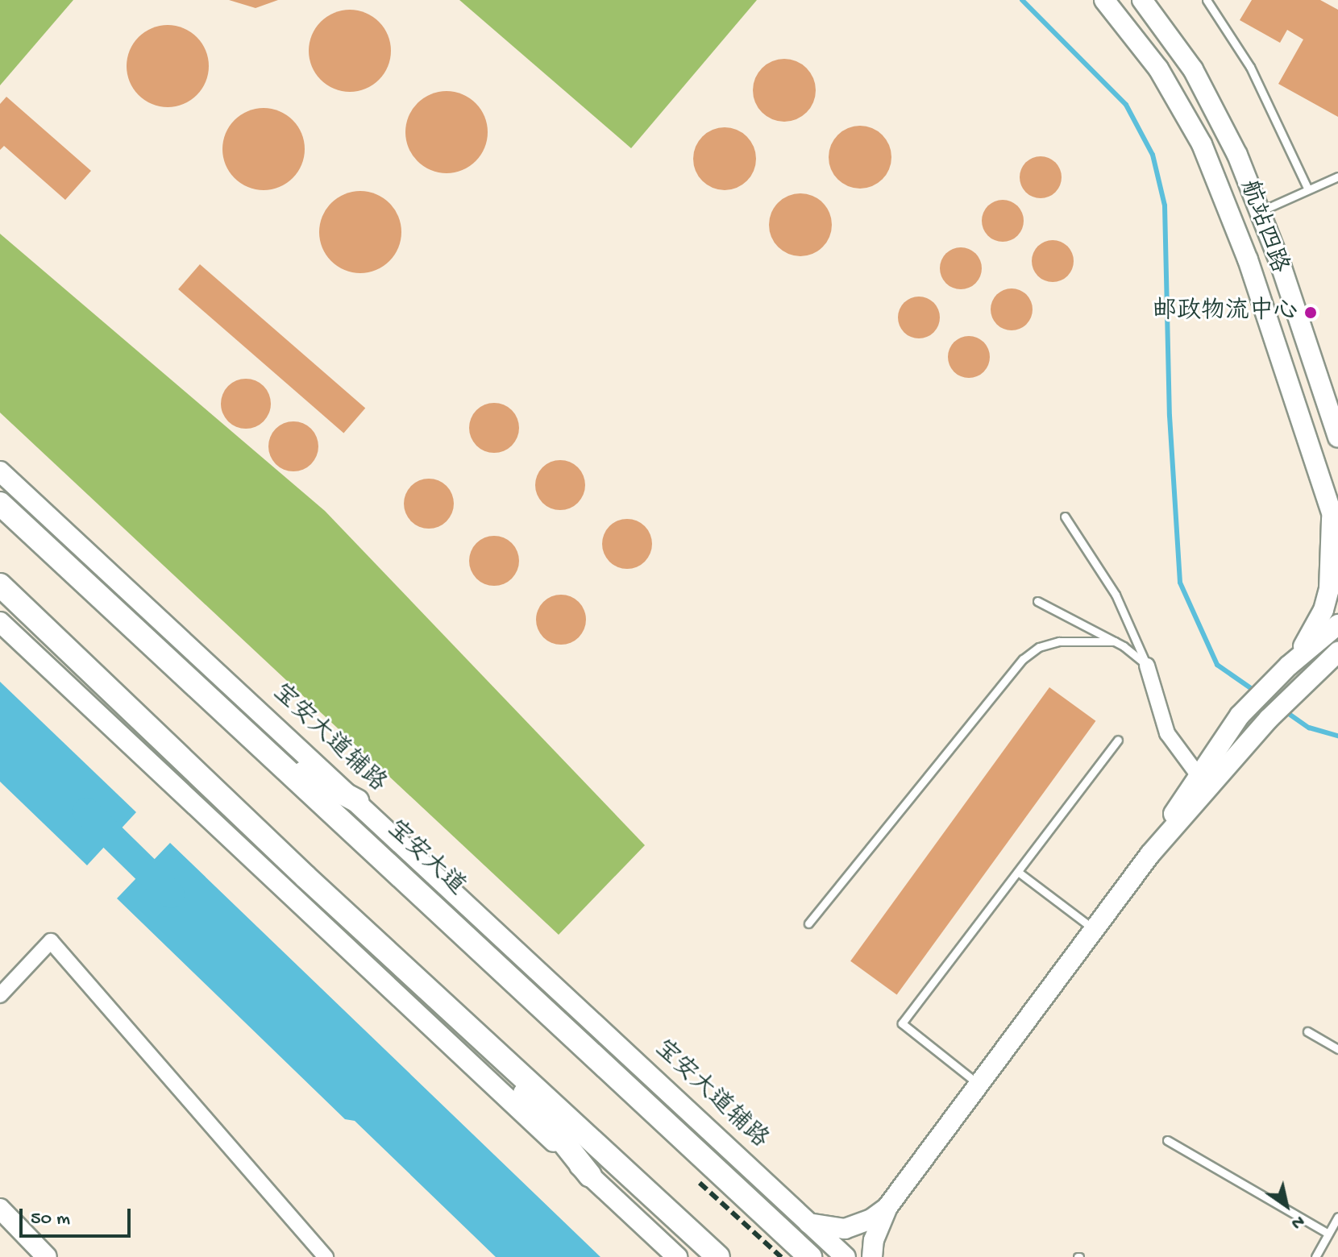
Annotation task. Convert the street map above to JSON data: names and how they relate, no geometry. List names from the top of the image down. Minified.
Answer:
{"streets":{"main road":["宝安大道"],"street":["航站四路","宝安大道辅路"]},"places":["邮政物流中心"],"scale_bar":"50 m","north":"bottom right"}
